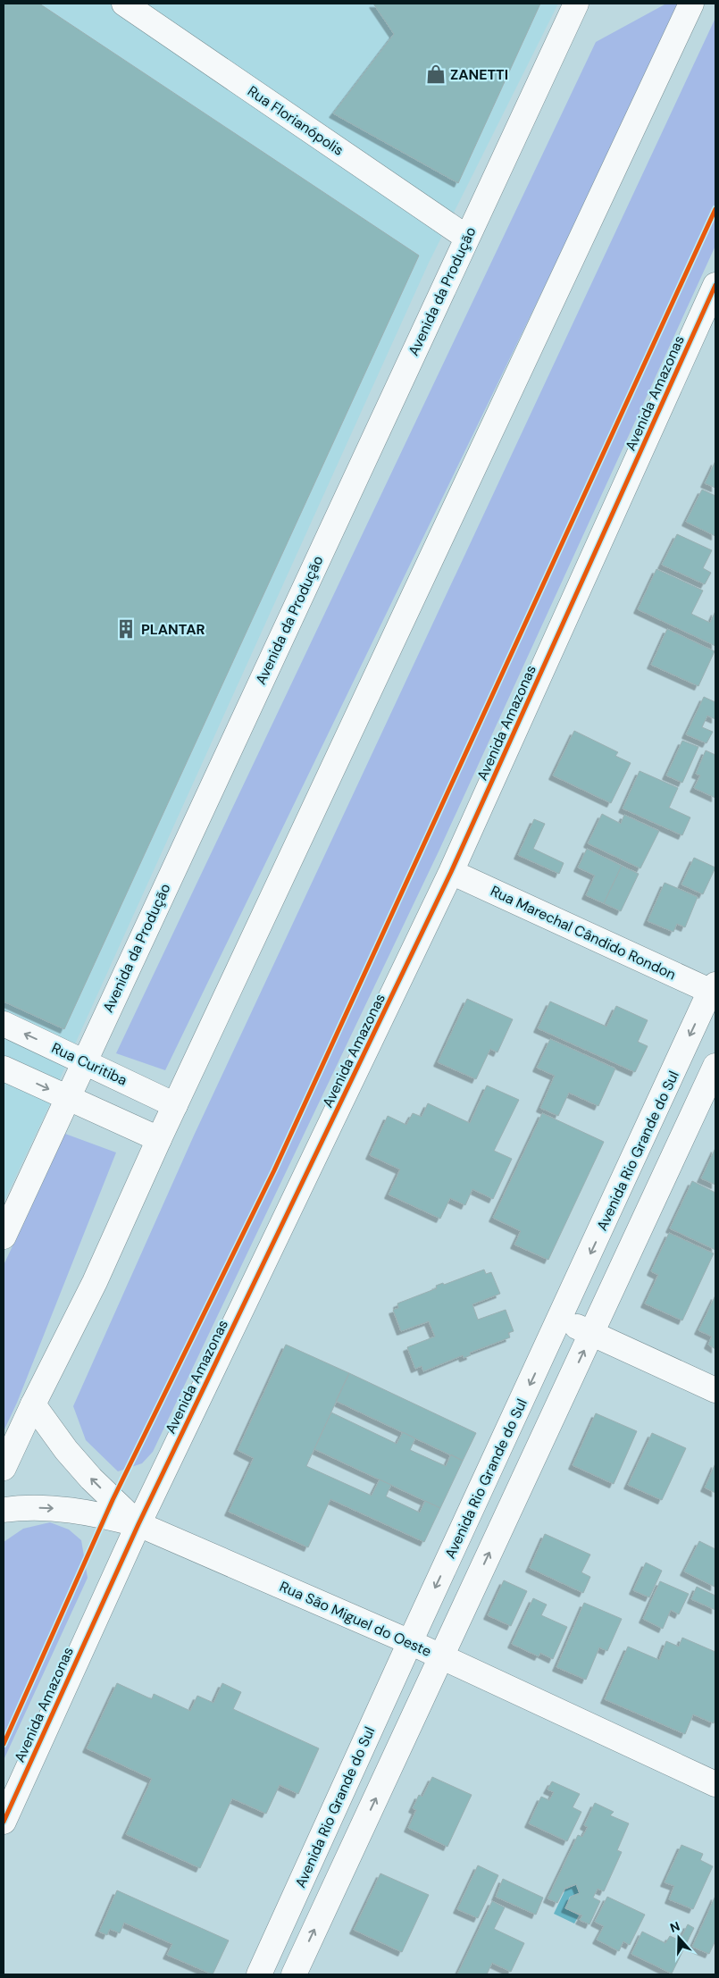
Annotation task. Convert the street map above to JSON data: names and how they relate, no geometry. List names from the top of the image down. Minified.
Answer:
{"streets":{"main road":["Rua Florianópolis","Avenida da Produção","Avenida Amazonas","Rua Marechal Cândido Rondon","Rua Curitiba","Avenida Rio Grande do Sul","Rua São Miguel do Oeste"]},"crossings":[["Rua Florianópolis","Avenida da Produção"],["Avenida da Produção","Rua Curitiba"],["Avenida Amazonas","Rua Marechal Cândido Rondon"],["Avenida Amazonas","Rua São Miguel do Oeste"],["Rua Marechal Cândido Rondon","Avenida Rio Grande do Sul"],["Avenida Rio Grande do Sul","Rua São Miguel do Oeste"]],"places":{"shop":["ZANETTI"],"building":["PLANTAR"]},"north":"top"}
